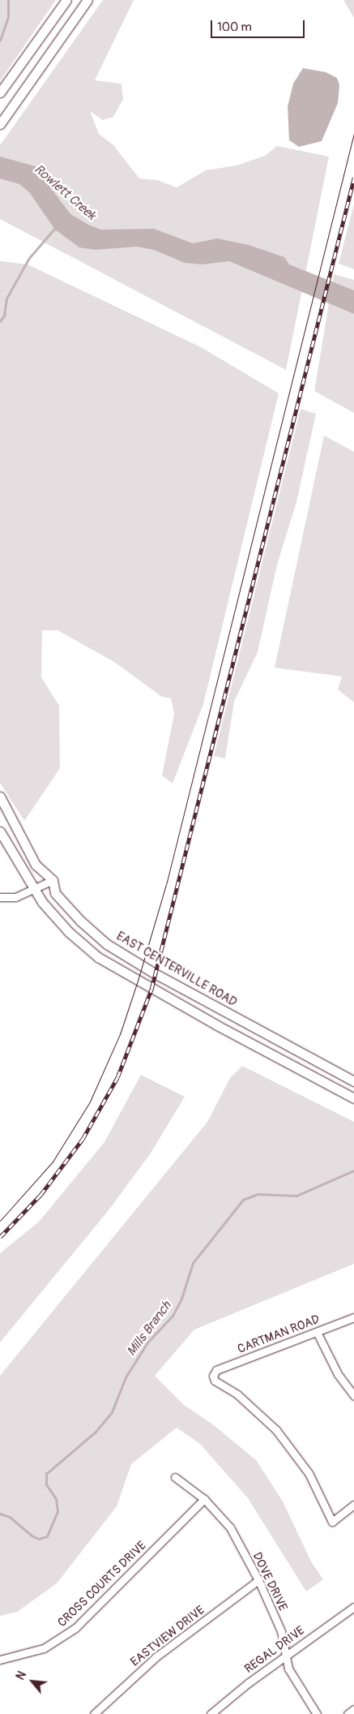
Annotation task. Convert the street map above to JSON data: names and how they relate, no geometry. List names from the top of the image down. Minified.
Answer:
{"streets":{"main road":["EAST CENTERVILLE ROAD"],"street":["CARTMAN ROAD","DOVE DRIVE","CROSS COURTS DRIVE","EASTVIEW DRIVE","REGAL DRIVE"]},"crossings":[["DOVE DRIVE","CROSS COURTS DRIVE"],["DOVE DRIVE","EASTVIEW DRIVE"],["DOVE DRIVE","REGAL DRIVE"]],"water":["Rowlett Creek","Mills Branch"],"scale_bar":"100 m","north":"top left"}
